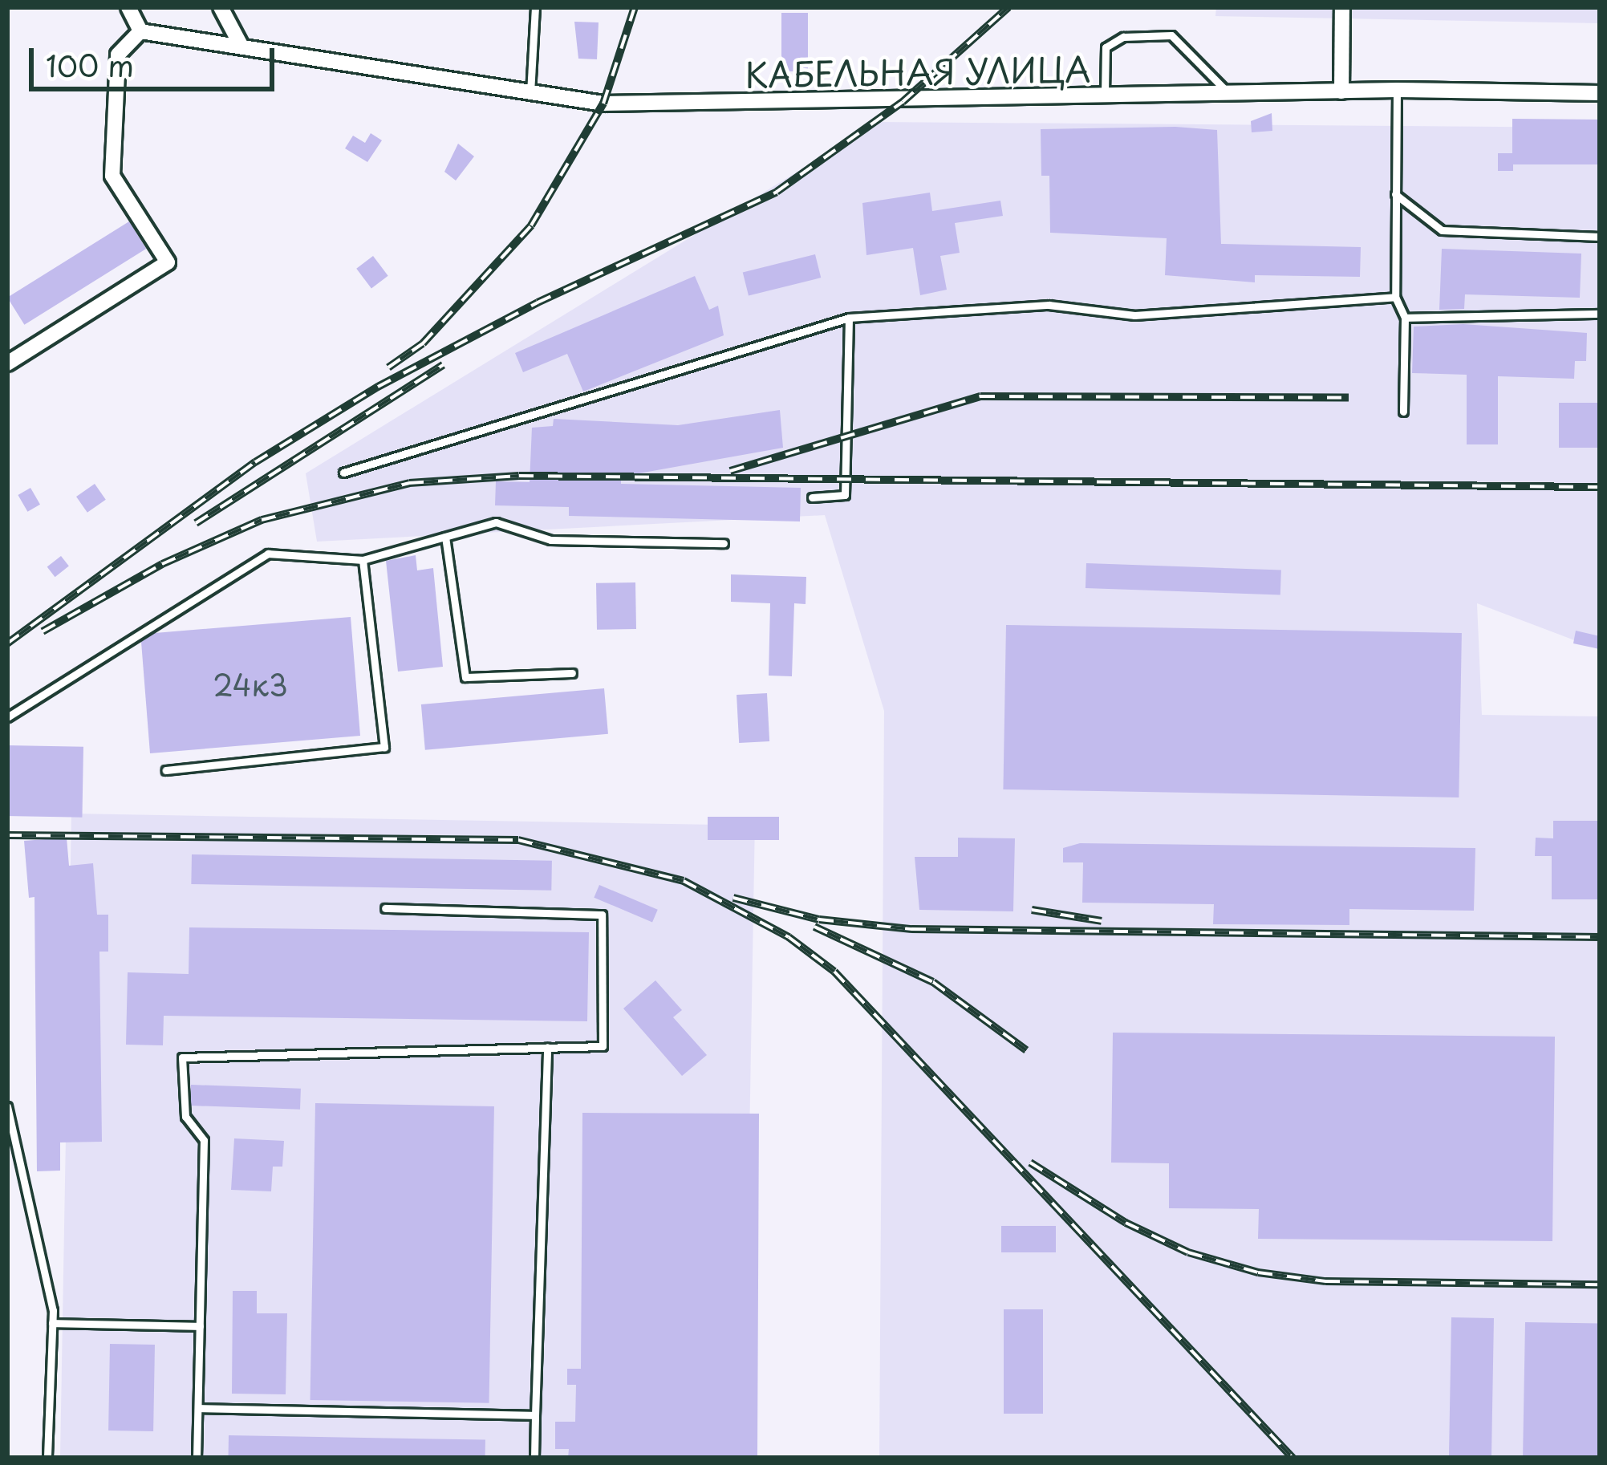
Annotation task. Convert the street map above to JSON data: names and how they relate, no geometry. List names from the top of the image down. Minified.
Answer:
{"streets":{"street":["КАБЕЛЬНАЯ УЛИЦА"]},"house_numbers":["24к3"],"scale_bar":"100 m"}
